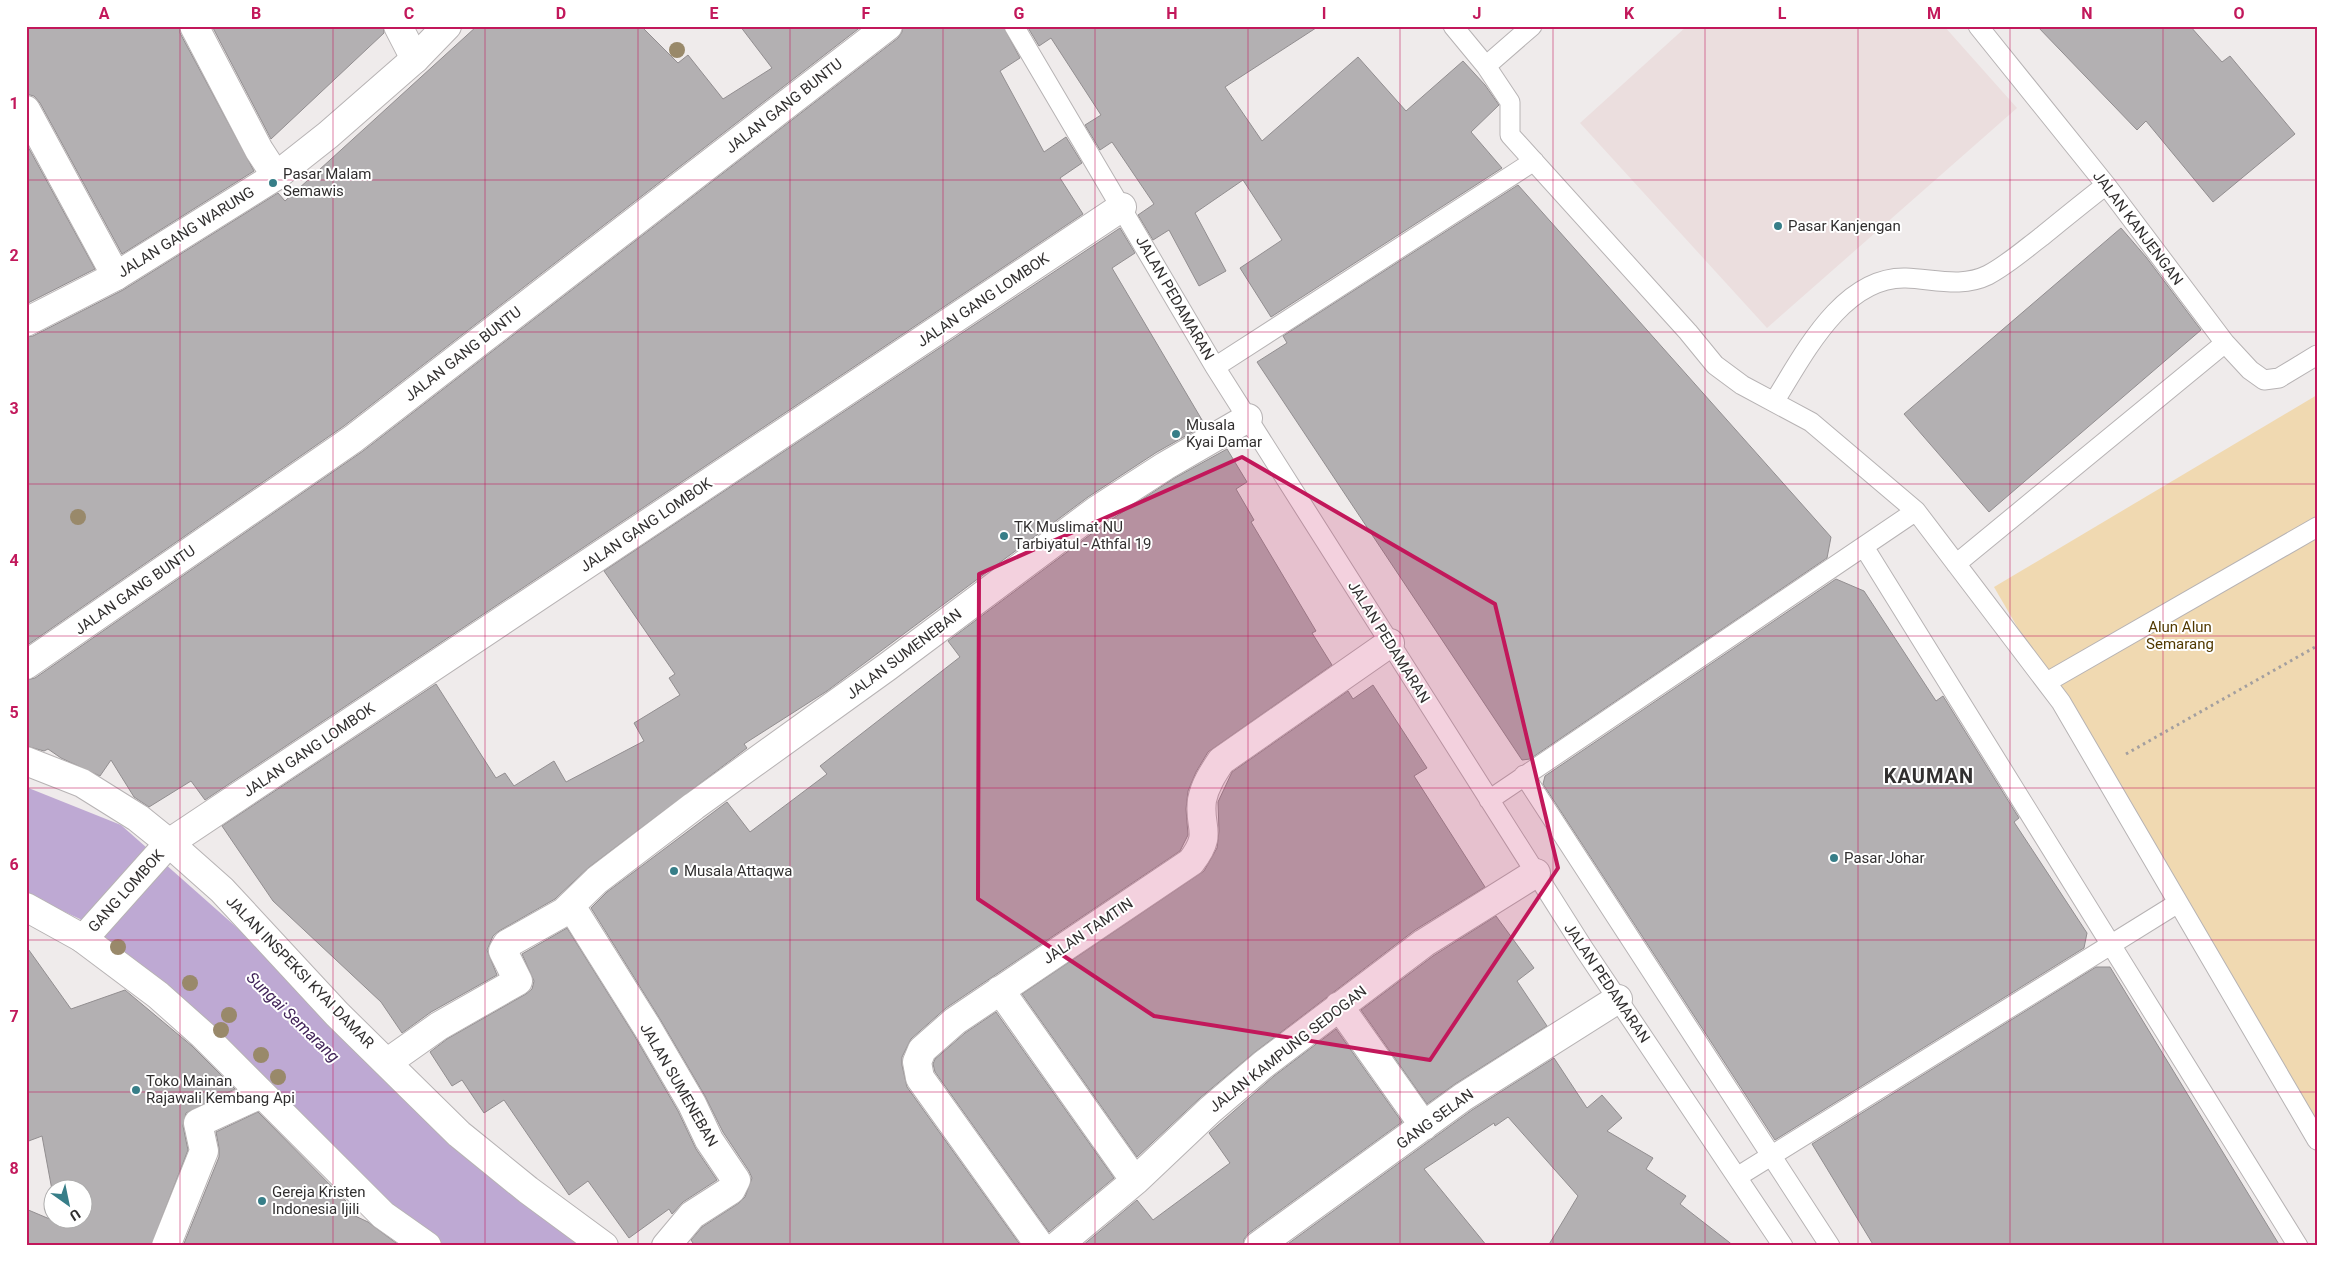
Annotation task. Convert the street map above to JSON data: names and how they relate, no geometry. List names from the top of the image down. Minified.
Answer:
{"streets":{"street":["JALAN GANG BUNTU","JALAN GANG WARUNG","JALAN GANG LOMBOK","JALAN SUMENEBAN","GANG LOMBOK","JALAN TAMTIN","JALAN INSPEKSI KYAI DAMAR","JALAN KAMPUNG SEDOGAN","GANG SELAN"],"lane":["JALAN KANJENGAN","JALAN PEDAMARAN"]},"crossings":[["JALAN PEDAMARAN","JALAN GANG LOMBOK"],["JALAN PEDAMARAN","JALAN SUMENEBAN"],["JALAN PEDAMARAN","JALAN TAMTIN"],["JALAN PEDAMARAN","JALAN KAMPUNG SEDOGAN"],["JALAN PEDAMARAN","GANG SELAN"],["JALAN GANG LOMBOK","GANG LOMBOK"],["JALAN GANG LOMBOK","JALAN INSPEKSI KYAI DAMAR"],["JALAN SUMENEBAN","JALAN INSPEKSI KYAI DAMAR"],["GANG LOMBOK","JALAN INSPEKSI KYAI DAMAR"]],"districts":["KAUMAN"],"water":["Sungai Semarang"],"parks":["Alun Alun Semarang"],"places":["Pasar Malam Semawis","Pasar Kanjengan","Musala Kyai Damar","TK Muslimat NU Tarbiyatul - Athfal 19","Pasar Johar","Musala Attaqwa","Toko Mainan Rajawali Kembang Api","Gereja Kristen Indonesia Ijili"],"north":"bottom right","grid":{"columns":["A","B","C","D","E","F","G","H","I","J","K","L","M","N","O"],"rows":["1","2","3","4","5","6","7","8"]}}
